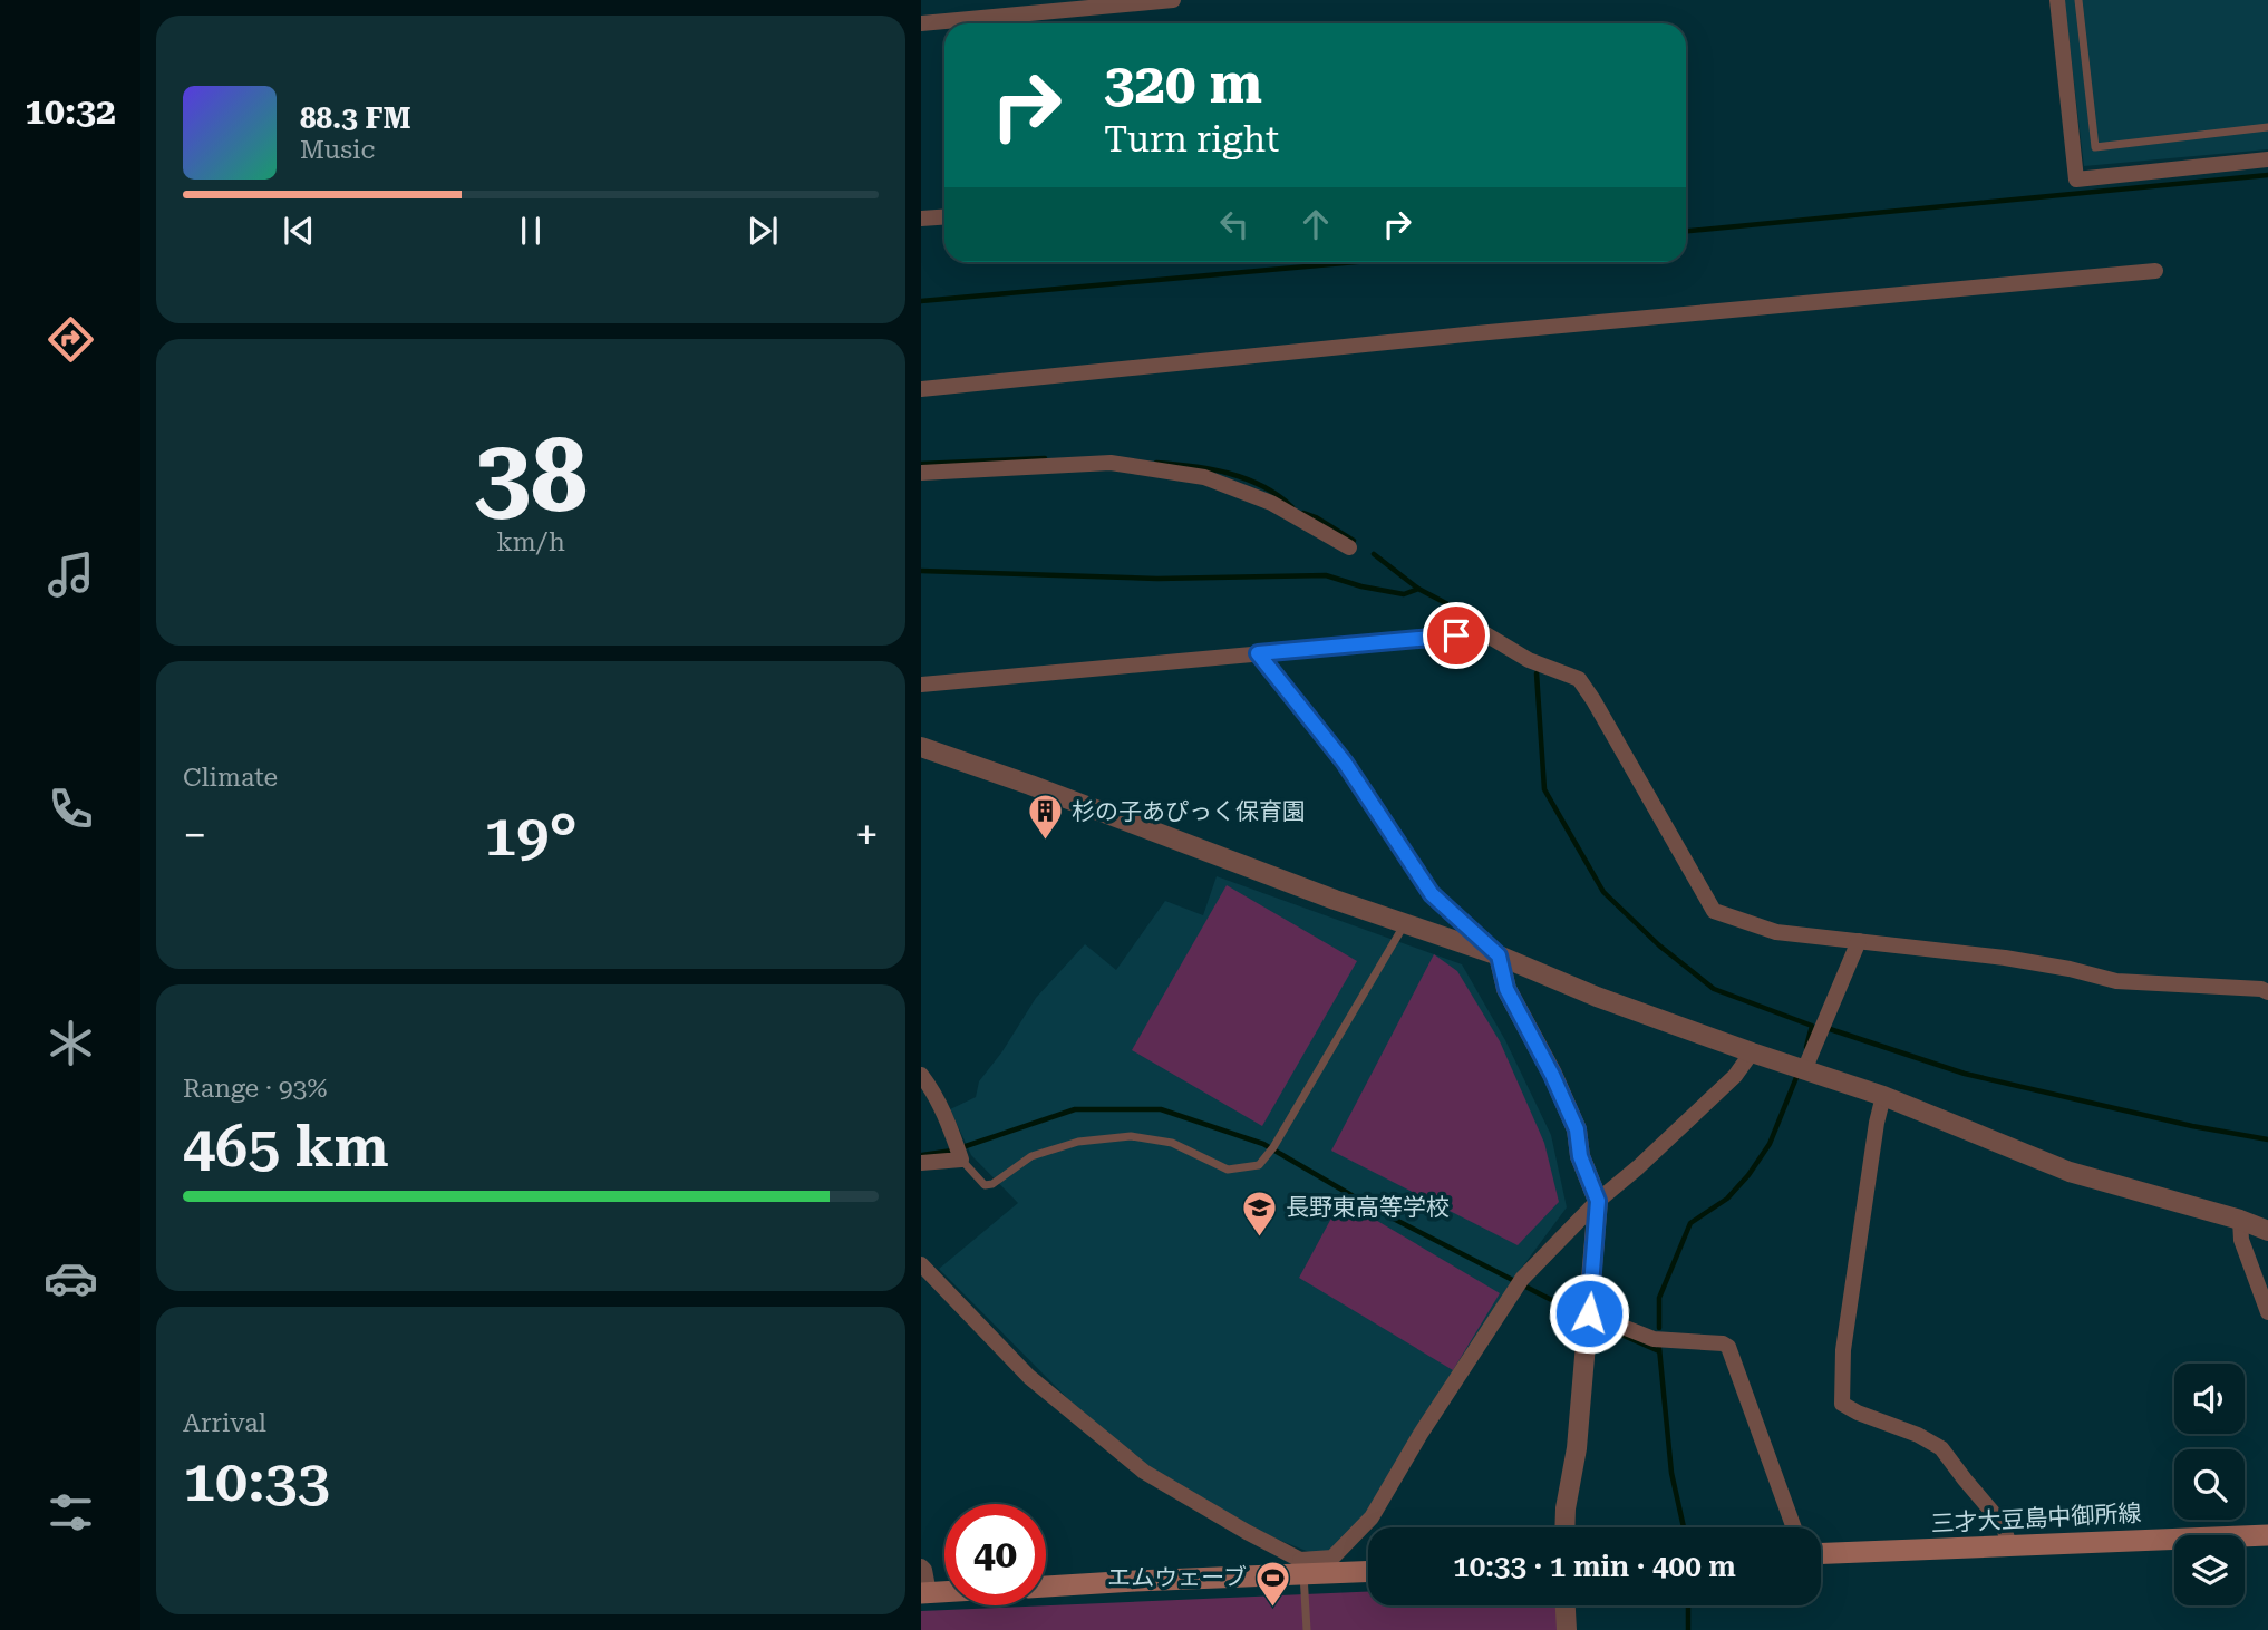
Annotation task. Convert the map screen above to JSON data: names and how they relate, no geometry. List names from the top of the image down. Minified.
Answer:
{"streets":{"main road":["三才大豆島中御所線"]},"places":{"building":["杉の子あぴっく保育園"],"school or university":["長野東高等学校"],"sports":["エムウェーブ"]},"page":{"tabs":"10:32","turn":["320 m","Turn right"],"song":["88.3 FM","Music"],"tile":[["38","km/h"],"Climate",["Range · 93%","465 km"],["Arrival","10:33"]],"heat":["−","19°","+"],"limit":"40","trip":"10:33 · 1 min · 400 m"}}
